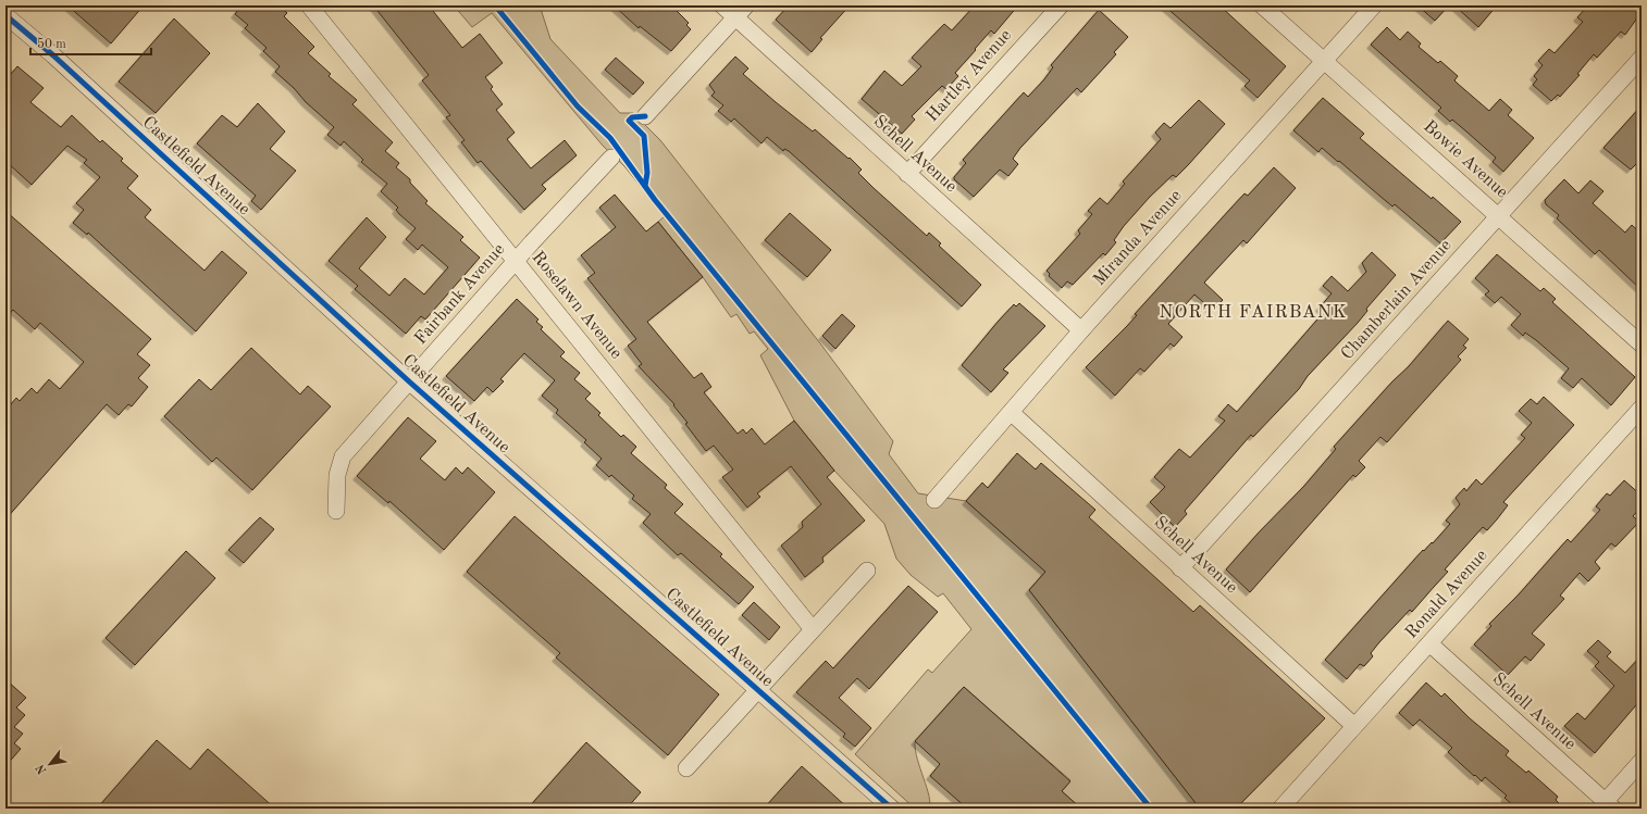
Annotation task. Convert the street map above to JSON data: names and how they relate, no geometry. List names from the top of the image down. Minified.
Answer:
{"streets":{"street":["Hartley Avenue","Schell Avenue","Bowie Avenue","Castlefield Avenue","Miranda Avenue","Fairbank Avenue","Chamberlain Avenue","Roselawn Avenue","Ronald Avenue"]},"crossings":[["Hartley Avenue","Schell Avenue"],["Schell Avenue","Miranda Avenue"],["Schell Avenue","Chamberlain Avenue"],["Schell Avenue","Ronald Avenue"],["Bowie Avenue","Miranda Avenue"],["Bowie Avenue","Chamberlain Avenue"],["Castlefield Avenue","Fairbank Avenue"],["Fairbank Avenue","Roselawn Avenue"]],"districts":["NORTH FAIRBANK"],"scale_bar":"50 m","north":"bottom left"}
